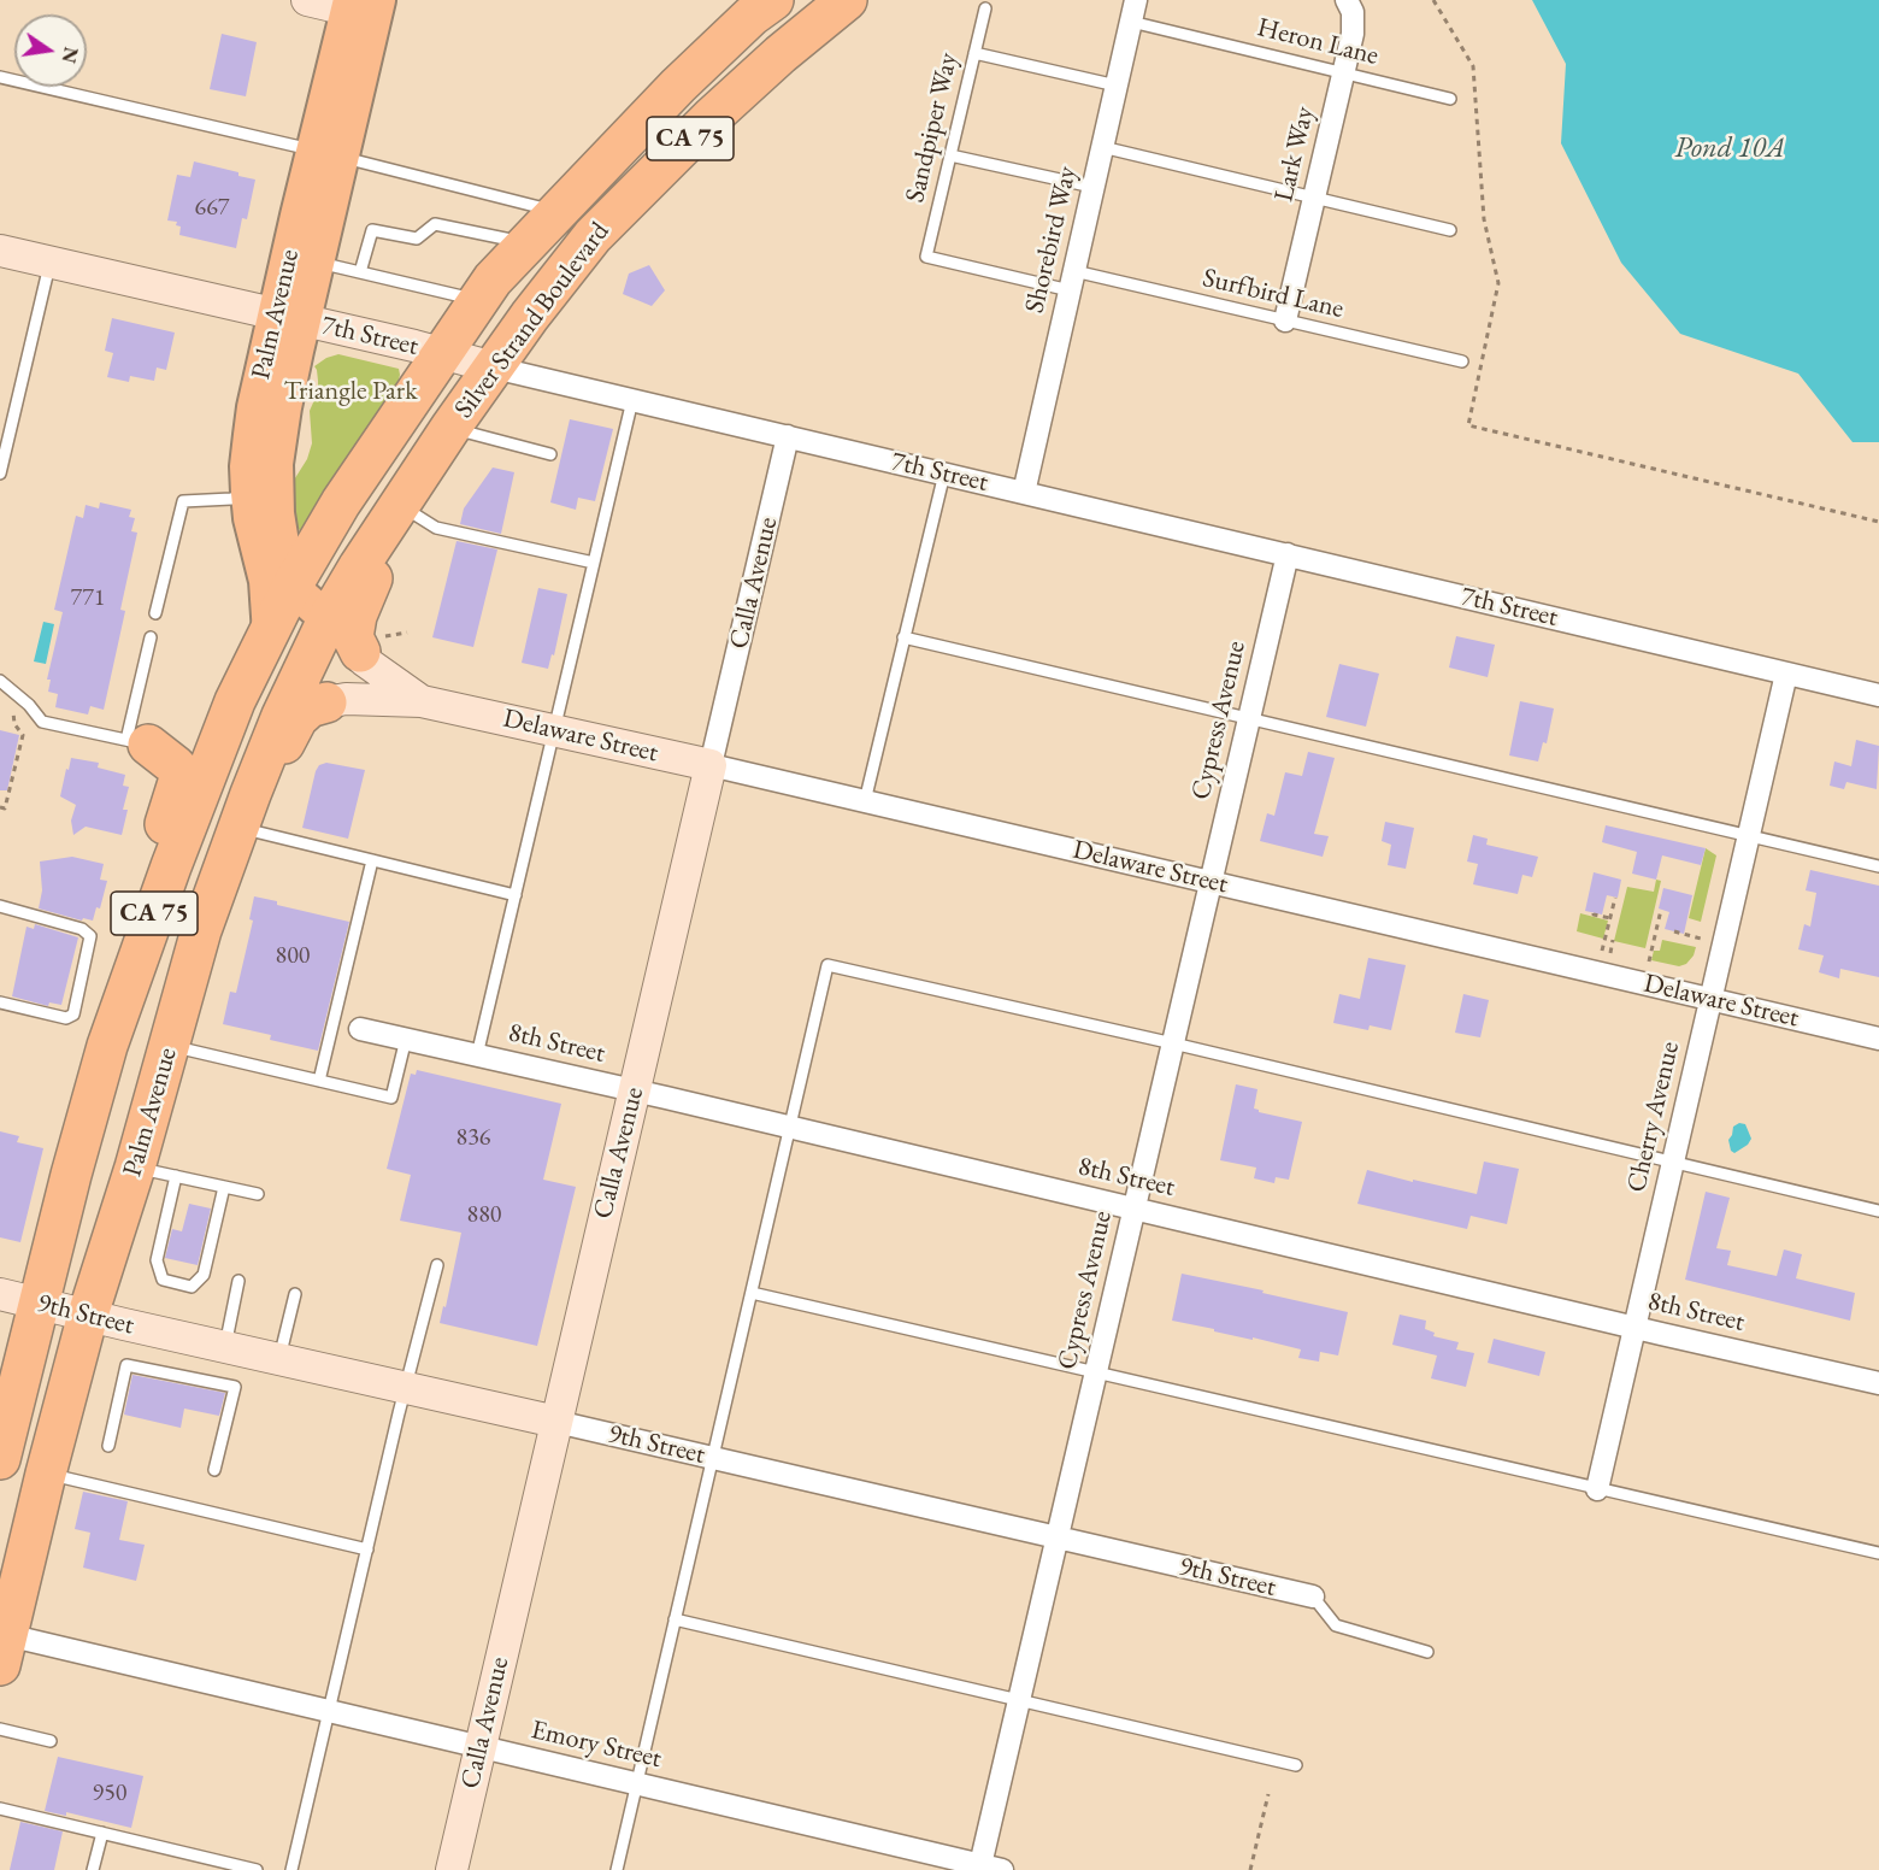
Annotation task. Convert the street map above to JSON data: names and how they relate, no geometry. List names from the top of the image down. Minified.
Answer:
{"streets":{"highway":["CA 75","Palm Avenue","Silver Strand Boulevard"],"street":["Lark Way","Shorebird Way","7th Street","Calla Avenue","Cypress Avenue","Delaware Street","8th Street","Cherry Avenue","9th Street","Emory Street"],"lane":["Heron Lane","Sandpiper Way","Surfbird Lane"]},"crossings":[["Heron Lane","Lark Way"],["Heron Lane","Shorebird Way"],["Sandpiper Way","Surfbird Lane"],["CA 75","Palm Avenue"],["CA 75","Silver Strand Boulevard"],["CA 75","9th Street"],["Lark Way","Surfbird Lane"],["Shorebird Way","Surfbird Lane"],["Shorebird Way","7th Street"],["Palm Avenue","Silver Strand Boulevard"],["Palm Avenue","7th Street"],["Palm Avenue","9th Street"],["Palm Avenue","Emory Street"],["Silver Strand Boulevard","7th Street"],["7th Street","Calla Avenue"],["7th Street","Cypress Avenue"],["7th Street","Cherry Avenue"],["Calla Avenue","Delaware Street"],["Calla Avenue","8th Street"],["Calla Avenue","9th Street"],["Calla Avenue","Emory Street"],["Cypress Avenue","Delaware Street"],["Cypress Avenue","8th Street"],["Cypress Avenue","9th Street"],["Cypress Avenue","Emory Street"],["Delaware Street","Cherry Avenue"],["8th Street","Cherry Avenue"]],"water":["Pond 10A"],"parks":["Triangle Park"],"house_numbers":["667","771","800","836","880","950"],"north":"right"}
